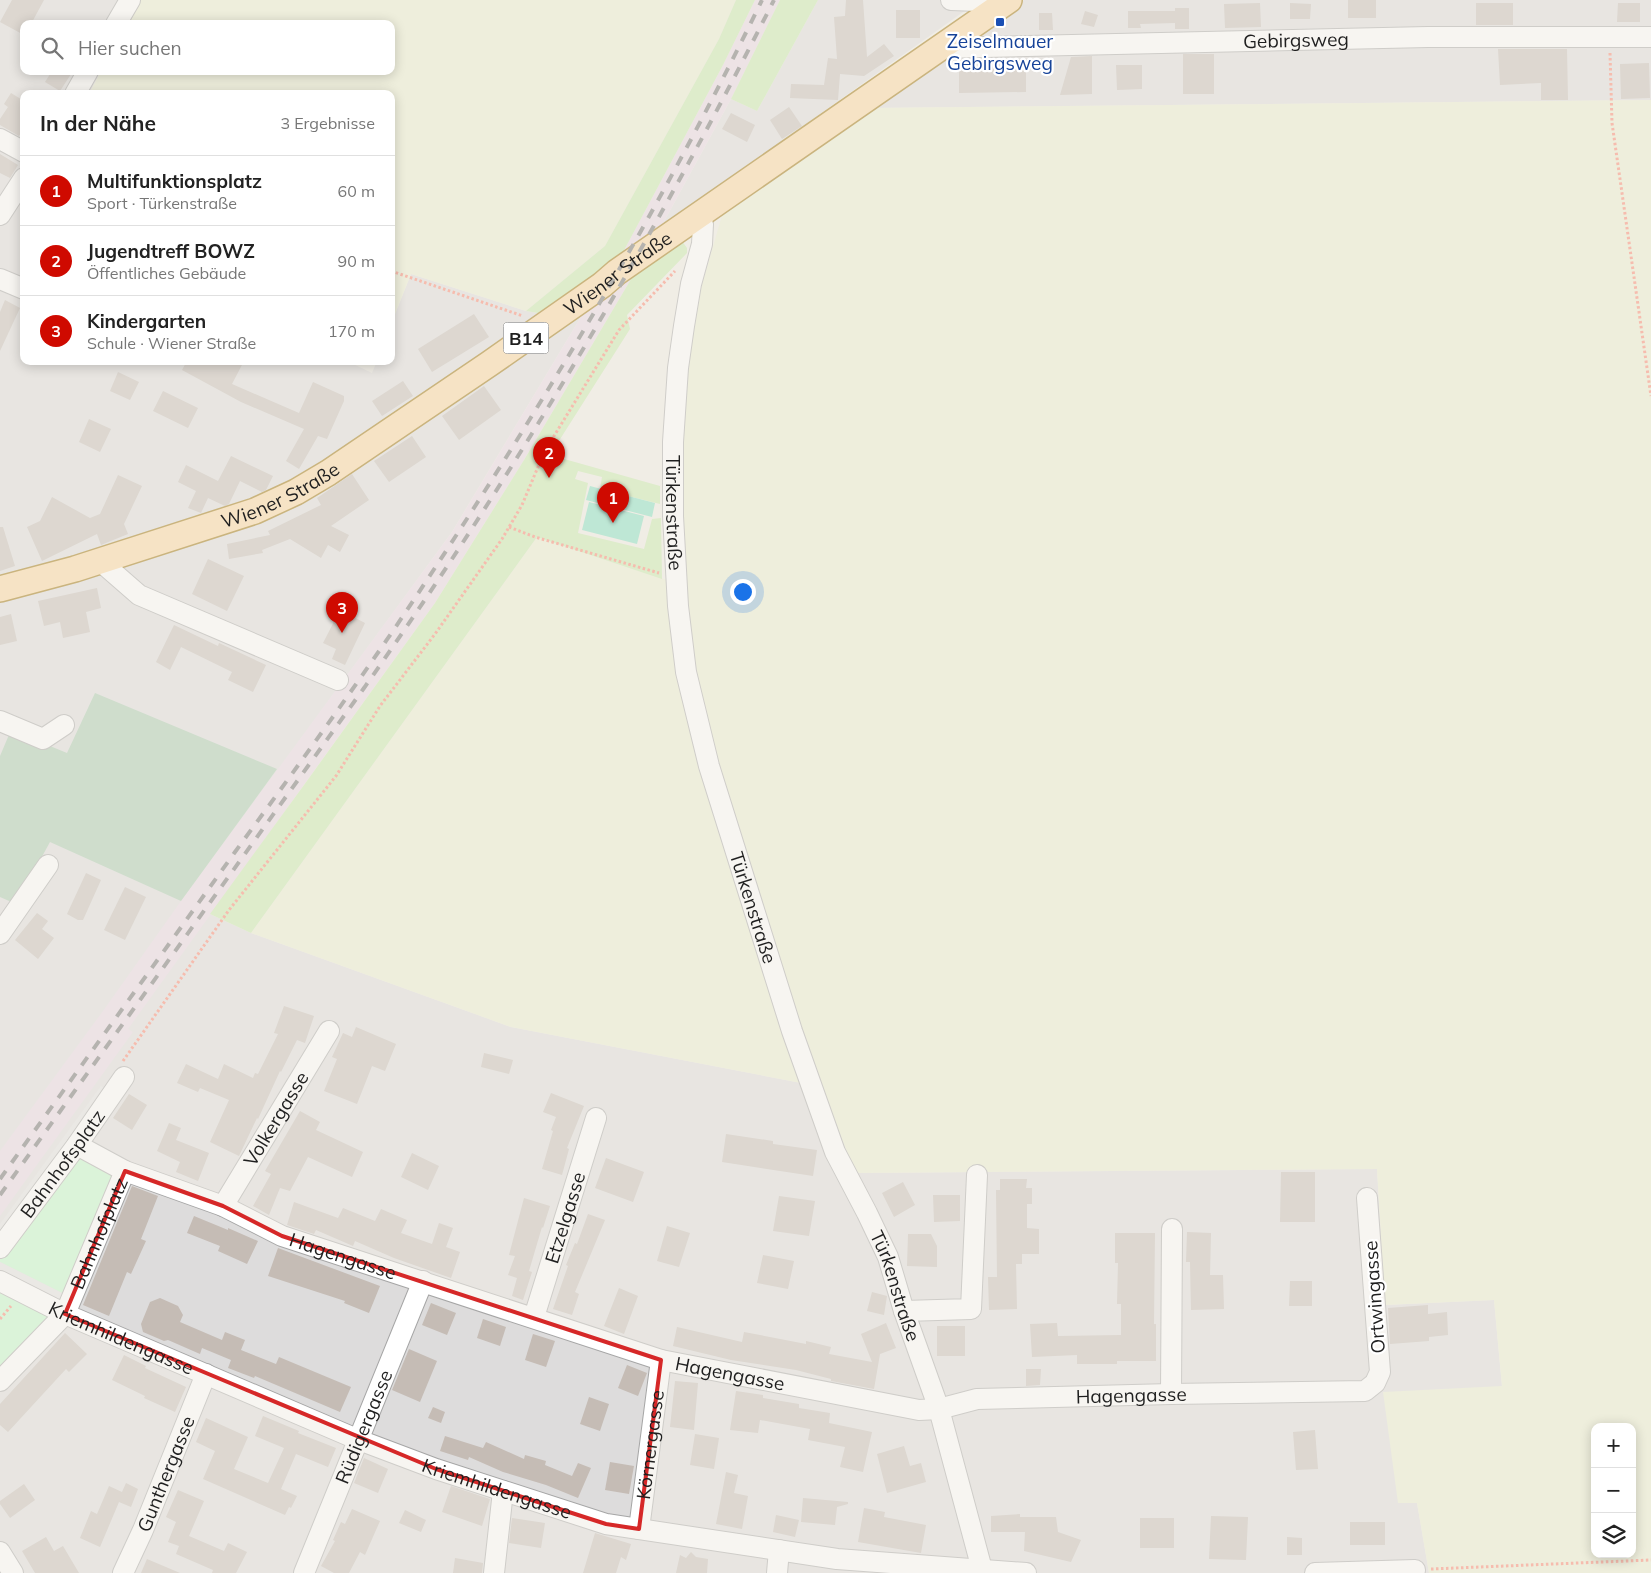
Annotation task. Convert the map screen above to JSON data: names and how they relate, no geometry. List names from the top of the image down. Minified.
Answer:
{"streets":{"main road":["Wiener Straße","B14"],"street":["Gebirgsweg","Türkenstraße","Volkergasse","Bahnhofsplatz","Etzelgasse","Bahnhofplatz","Hagengasse","Ortwingasse","Kriemhildengasse","Rüdigergasse","Körnergasse","Gunthergasse"]},"crossings":[["Gebirgsweg","Wiener Straße"],["Wiener Straße","Türkenstraße"],["Türkenstraße","Hagengasse"],["Türkenstraße","Kriemhildengasse"],["Volkergasse","Hagengasse"],["Bahnhofsplatz","Bahnhofplatz"],["Etzelgasse","Hagengasse"],["Bahnhofplatz","Hagengasse"],["Bahnhofplatz","Kriemhildengasse"],["Hagengasse","Ortwingasse"],["Hagengasse","Rüdigergasse"],["Hagengasse","Körnergasse"],["Kriemhildengasse","Rüdigergasse"],["Kriemhildengasse","Körnergasse"],["Kriemhildengasse","Gunthergasse"]],"places":{"transit":["Zeiselmauer Gebirgsweg"]},"page":{"search":"Hier suchen","heading":["In der Nähe","3 Ergebnisse"],"list":[{"mark":"1","name":"Multifunktionsplatz","note":"Sport · Türkenstraße","value":"60 m"},{"mark":"2","name":"Jugendtreff BOWZ","note":"Öffentliches Gebäude","value":"90 m"},{"mark":"3","name":"Kindergarten","note":"Schule · Wiener Straße","value":"170 m"}],"pins":["2","1","3"],"map_buttons":["+","−"]}}
